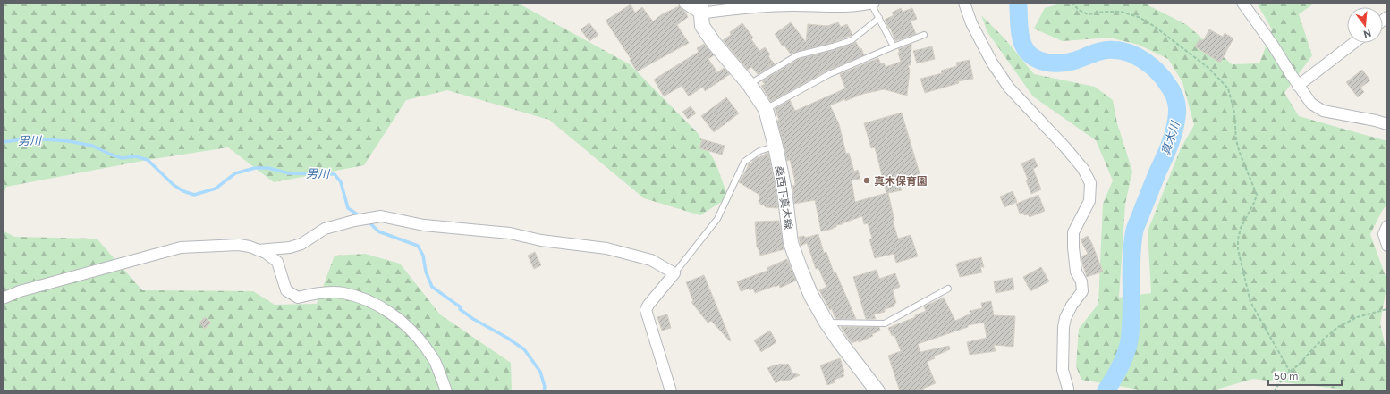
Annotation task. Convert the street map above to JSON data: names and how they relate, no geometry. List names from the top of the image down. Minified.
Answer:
{"streets":{"main road":["桑西下真木線"]},"water":["真木川","男川"],"places":["真木保育園"],"scale_bar":"50 m","north":"bottom"}
